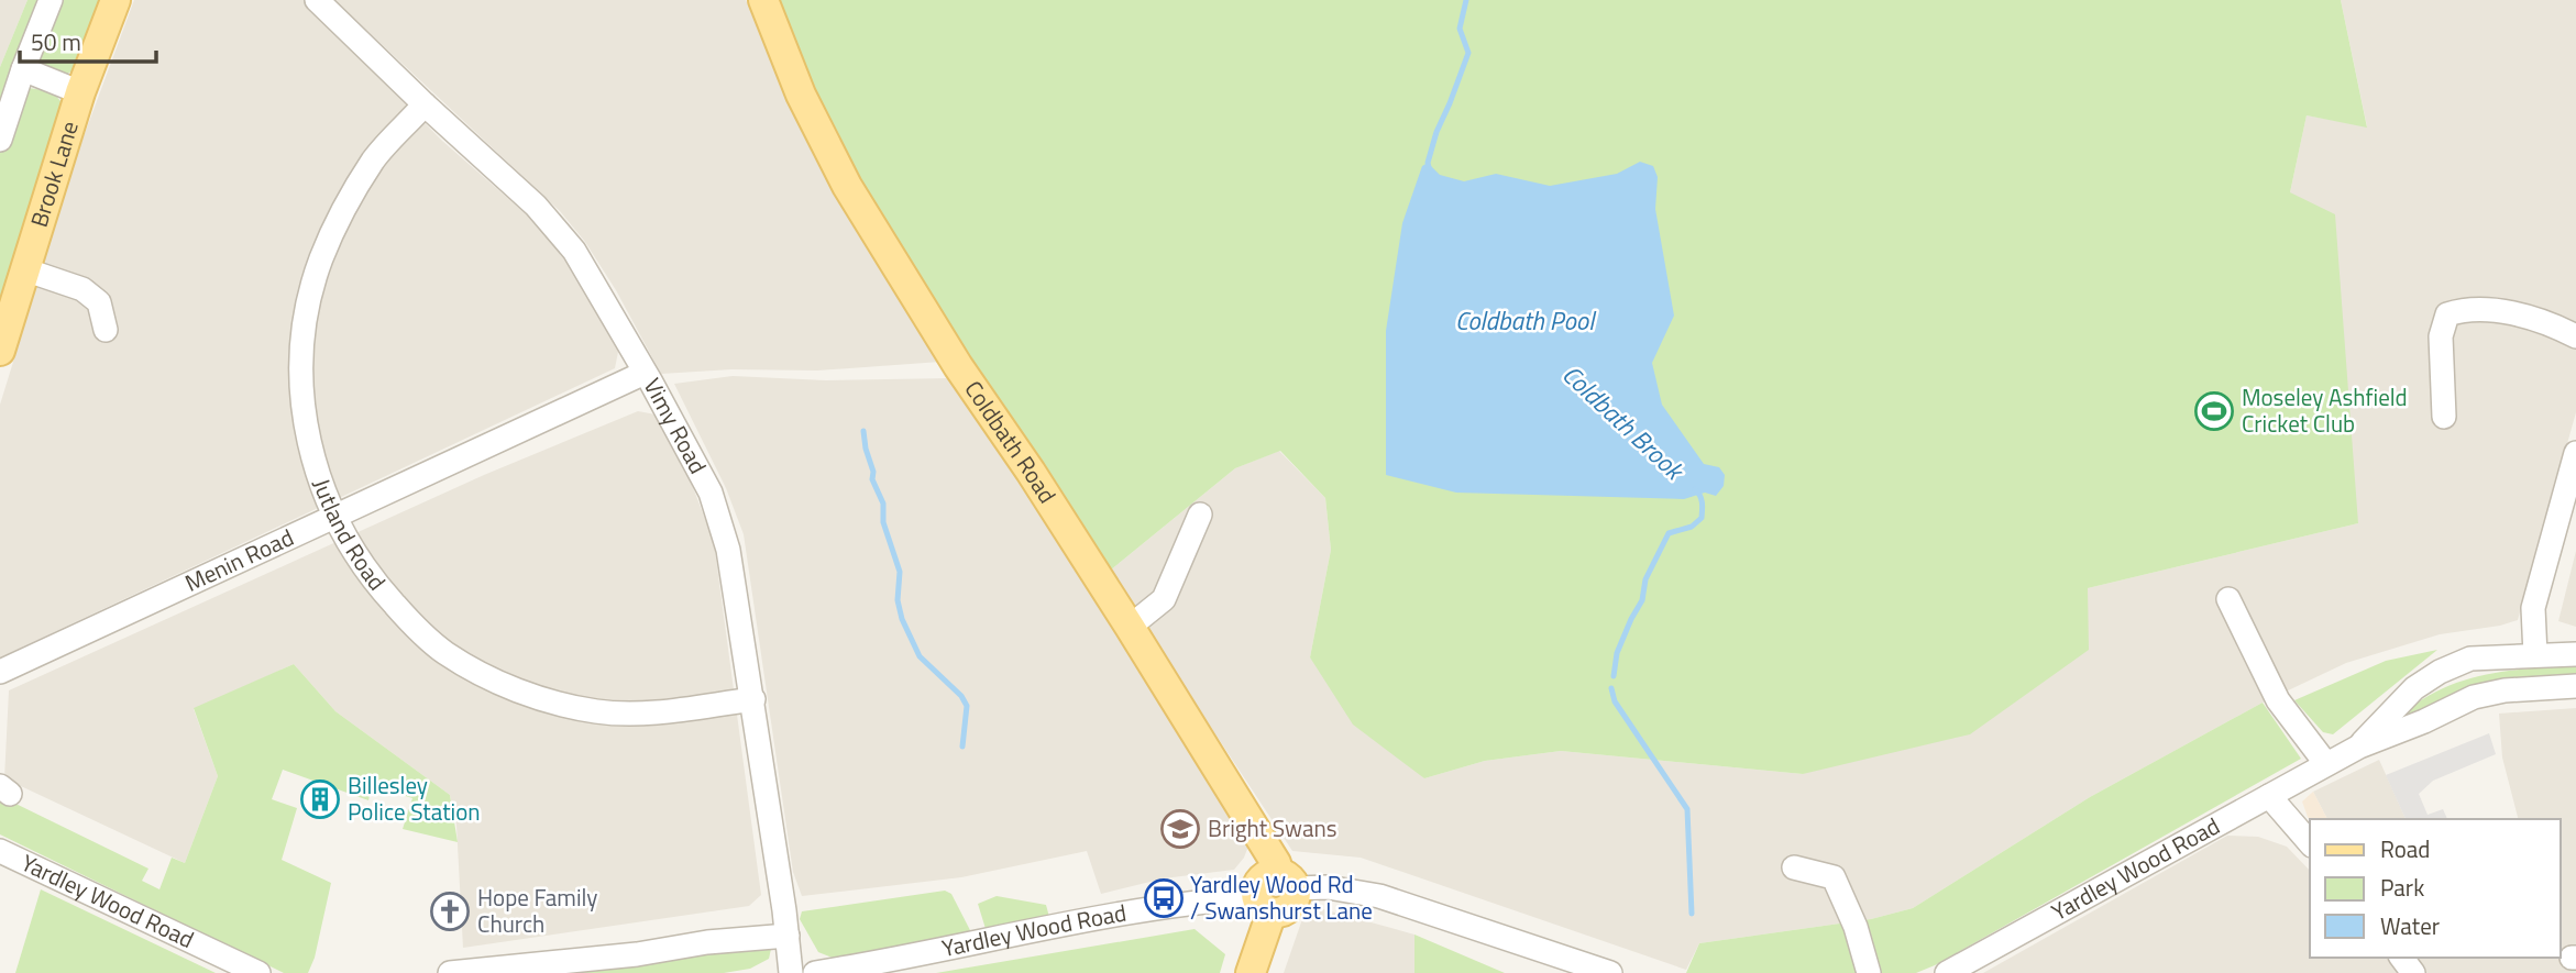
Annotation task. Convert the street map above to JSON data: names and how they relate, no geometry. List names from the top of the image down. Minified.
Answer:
{"streets":{"main road":["Brook Lane","Coldbath Road"],"street":["Vimy Road","Jutland Road","Menin Road","Yardley Wood Road"]},"crossings":[["Vimy Road","Jutland Road"],["Vimy Road","Menin Road"],["Jutland Road","Menin Road"]],"water":["Coldbath Pool","Coldbath Brook"],"places":{"sports":["Moseley Ashfield Cricket Club"],"building":["Billesley Police Station"],"school or university":["Bright Swans"],"bus stop":["Yardley Wood Rd / Swanshurst Lane"],"church":["Hope Family Church"]},"legend":["Road","Park","Water"],"scale_bar":"50 m"}
